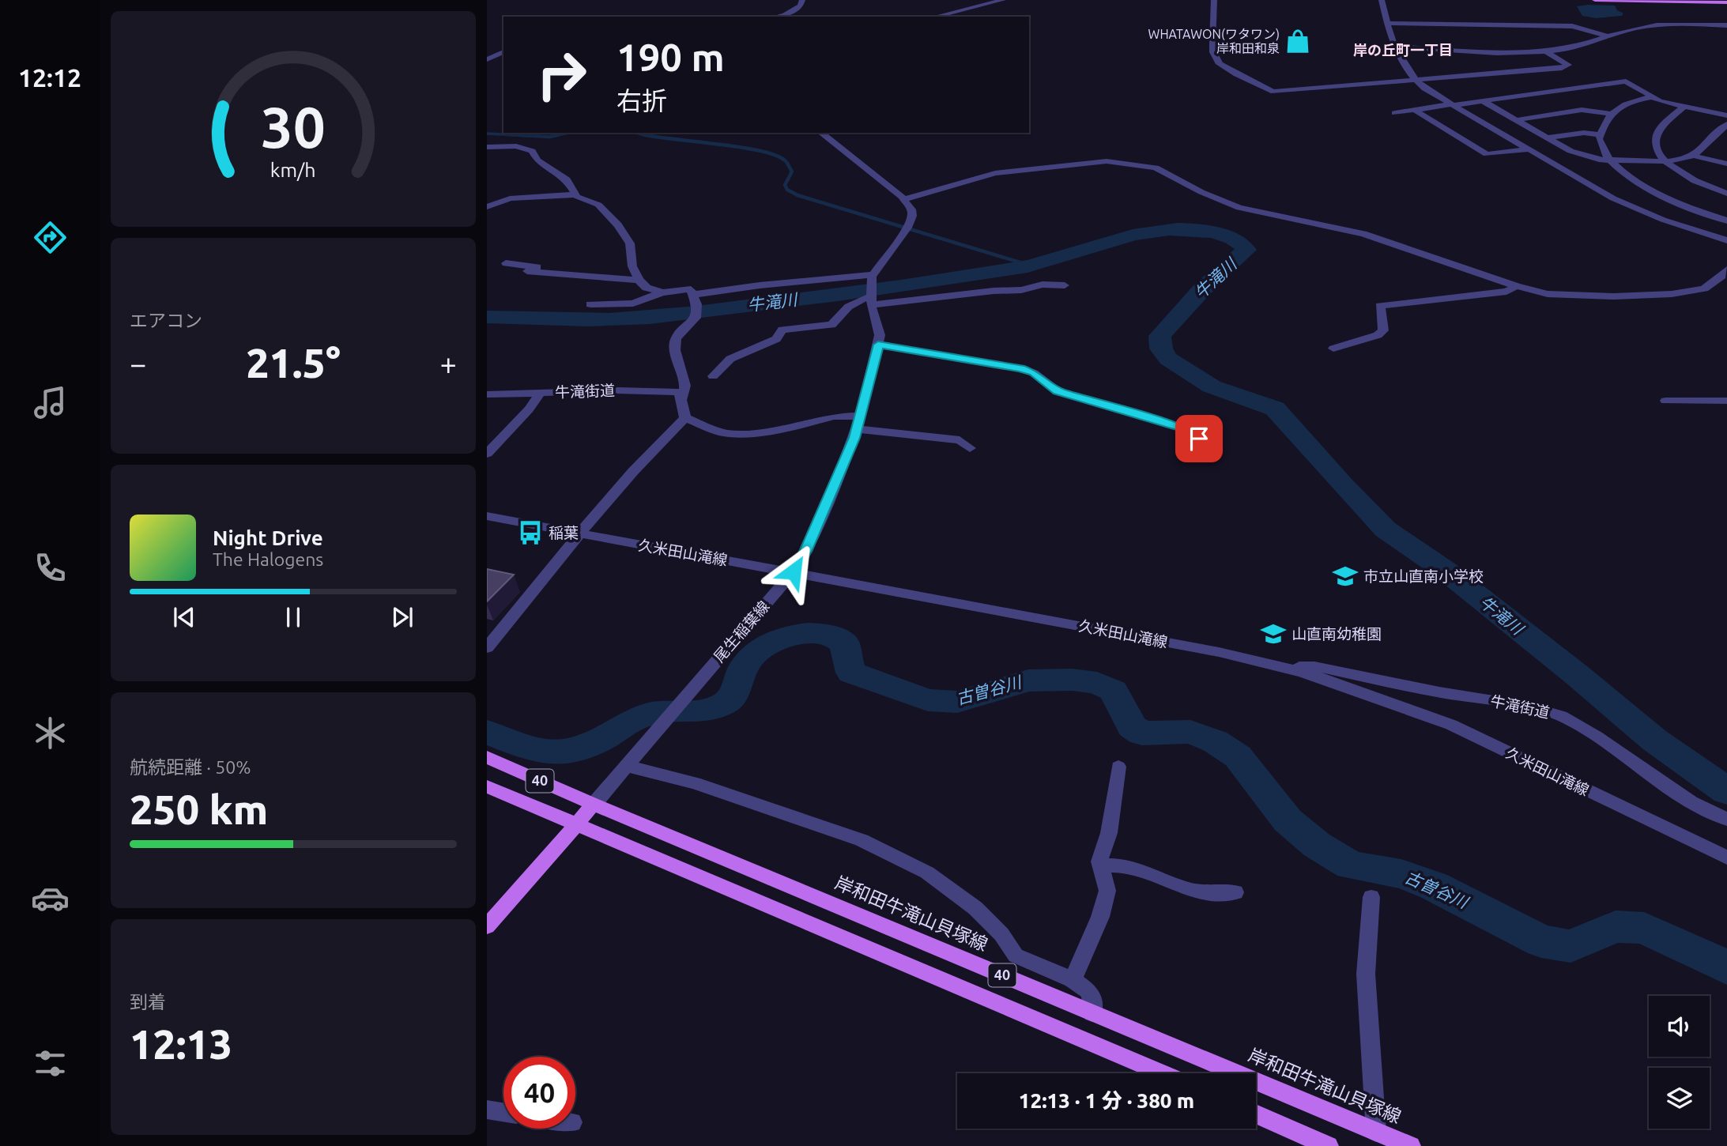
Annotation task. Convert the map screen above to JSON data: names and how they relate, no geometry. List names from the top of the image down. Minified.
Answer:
{"streets":{"main road":["40","岸和田牛滝山貝塚線"],"street":["牛滝街道","久米田山滝線","尾生稲葉線"]},"crossings":[["牛滝街道","久米田山滝線"],["久米田山滝線","尾生稲葉線"],["尾生稲葉線","岸和田牛滝山貝塚線"]],"districts":["岸の丘町一丁目"],"water":["牛滝川","古曽谷川"],"places":{"shop":["WHATAWON(ワタワン) 岸和田和泉"],"bus stop":["稲葉"],"school or university":["市立山直南小学校","山直南幼稚園"]},"page":{"tabs":"12:12","turn":["190 m","右折"],"tile":["エアコン",["航続距離 · 50%","250 km"],["到着","12:13"]],"heat":["−","21.5°","+"],"song":["Night Drive","The Halogens"],"limit":"40","trip":"12:13 · 1 分 · 380 m","gauge":["30","km/h"]}}
